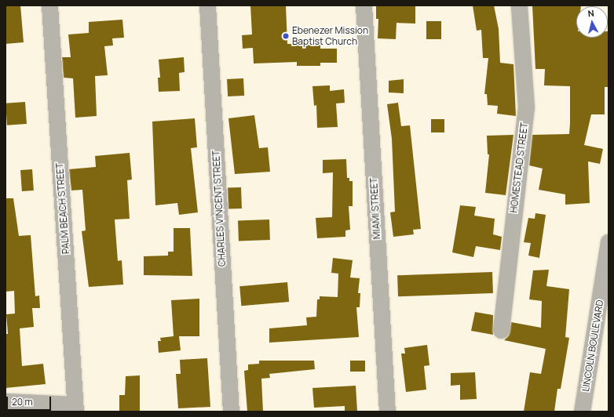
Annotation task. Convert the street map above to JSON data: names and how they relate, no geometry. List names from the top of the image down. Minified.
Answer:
{"streets":{"street":["HOMESTEAD STREET","PALM BEACH STREET","CHARLES VINCENT STREET","MIAMI STREET","LINCOLN BOULEVARD"]},"places":["Ebenezer Mission Baptist Church"],"scale_bar":"20 m","north":"top"}
